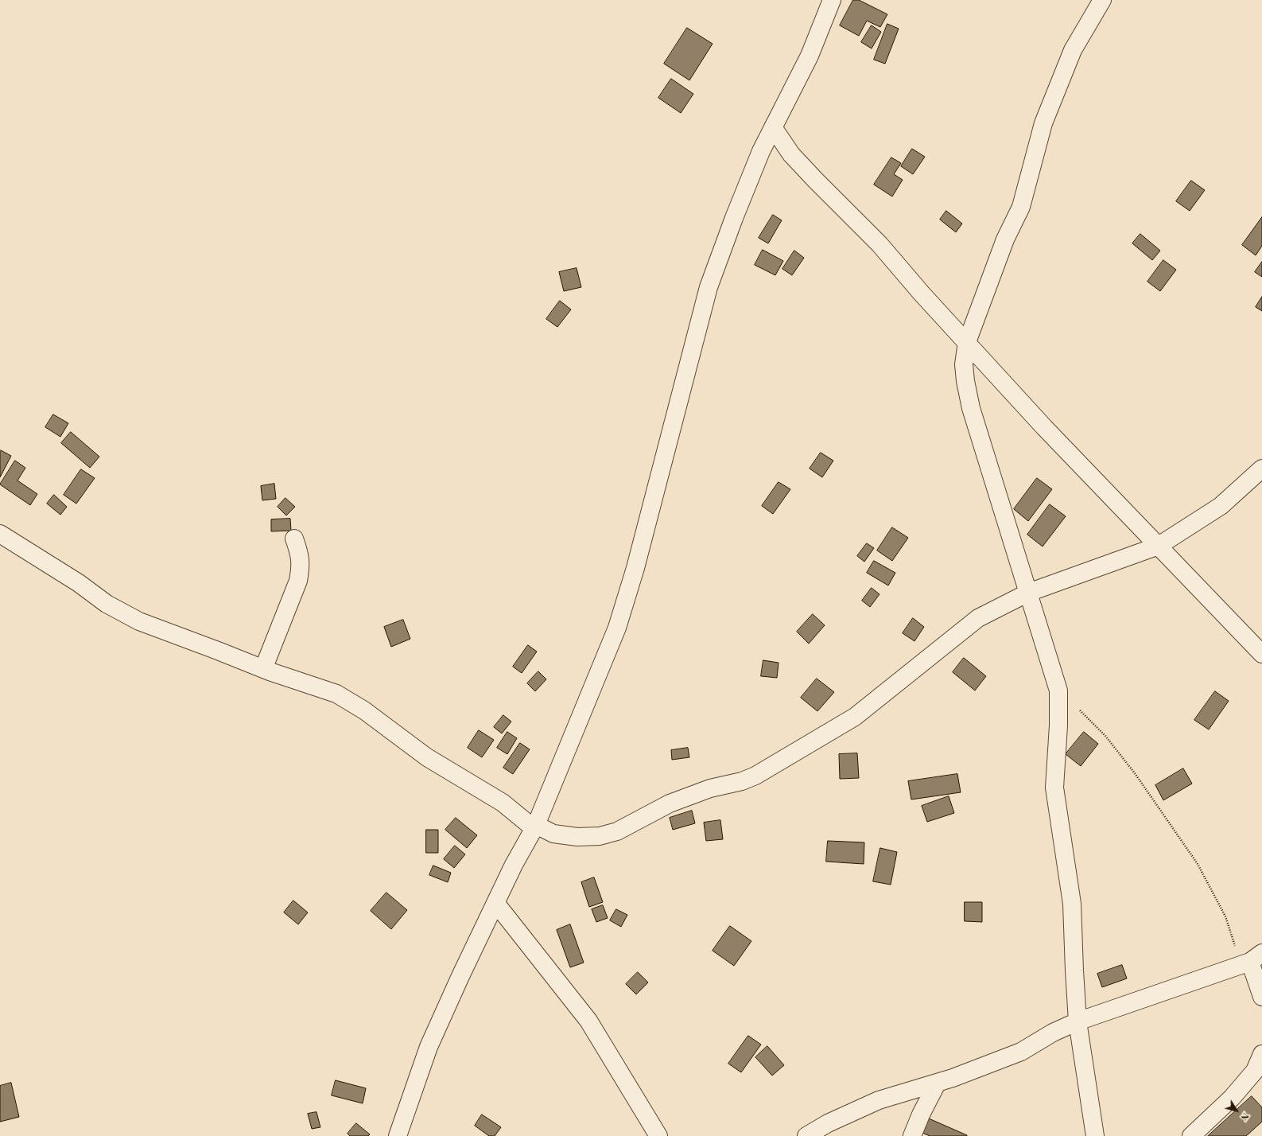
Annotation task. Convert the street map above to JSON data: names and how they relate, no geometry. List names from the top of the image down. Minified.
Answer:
{"north":"bottom right"}
